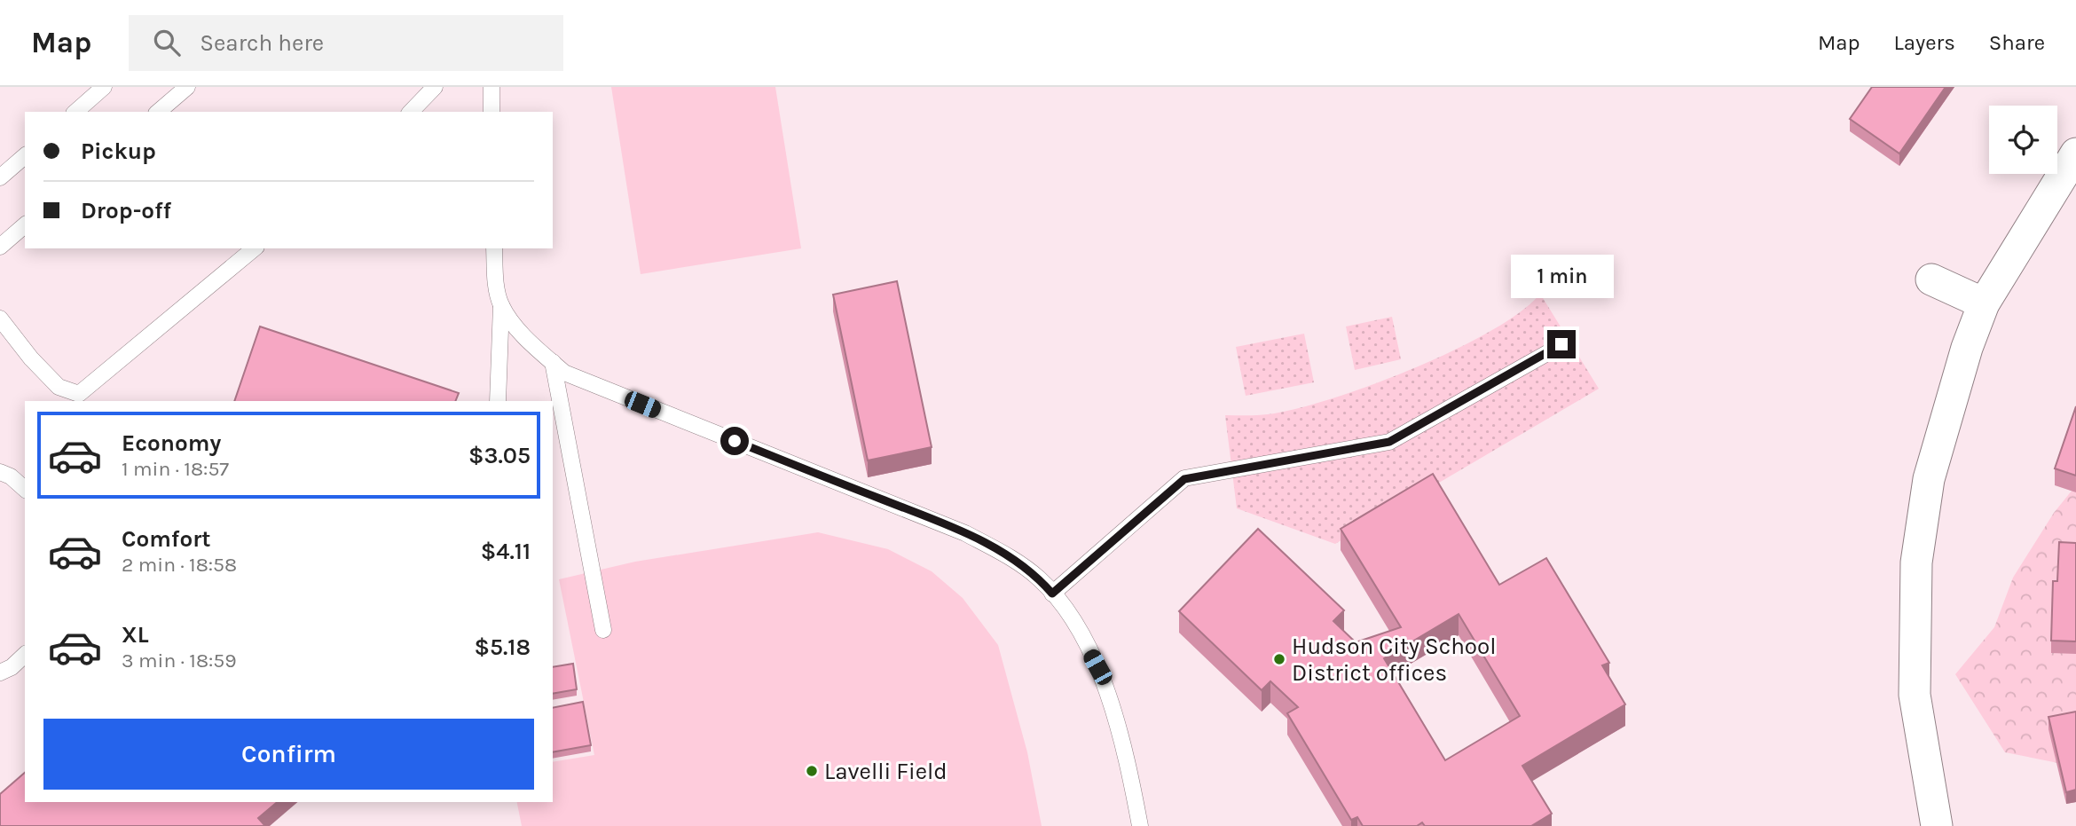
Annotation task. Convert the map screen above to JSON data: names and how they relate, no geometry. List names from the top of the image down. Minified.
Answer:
{"places":["Hudson City School District offices","Lavelli Field"],"page":{"header":"Map","search":"Search here","nav":["Map","Layers","Share"],"banner":["Pickup","Drop-off"],"bubble":"1 min","list":[{"name":"Economy","note":"1 min · 18:57","value":"$3.05"},{"name":"Comfort","note":"2 min · 18:58","value":"$4.11"},{"name":"XL","note":"3 min · 18:59","value":"$5.18"}],"buttons":"Confirm"}}
